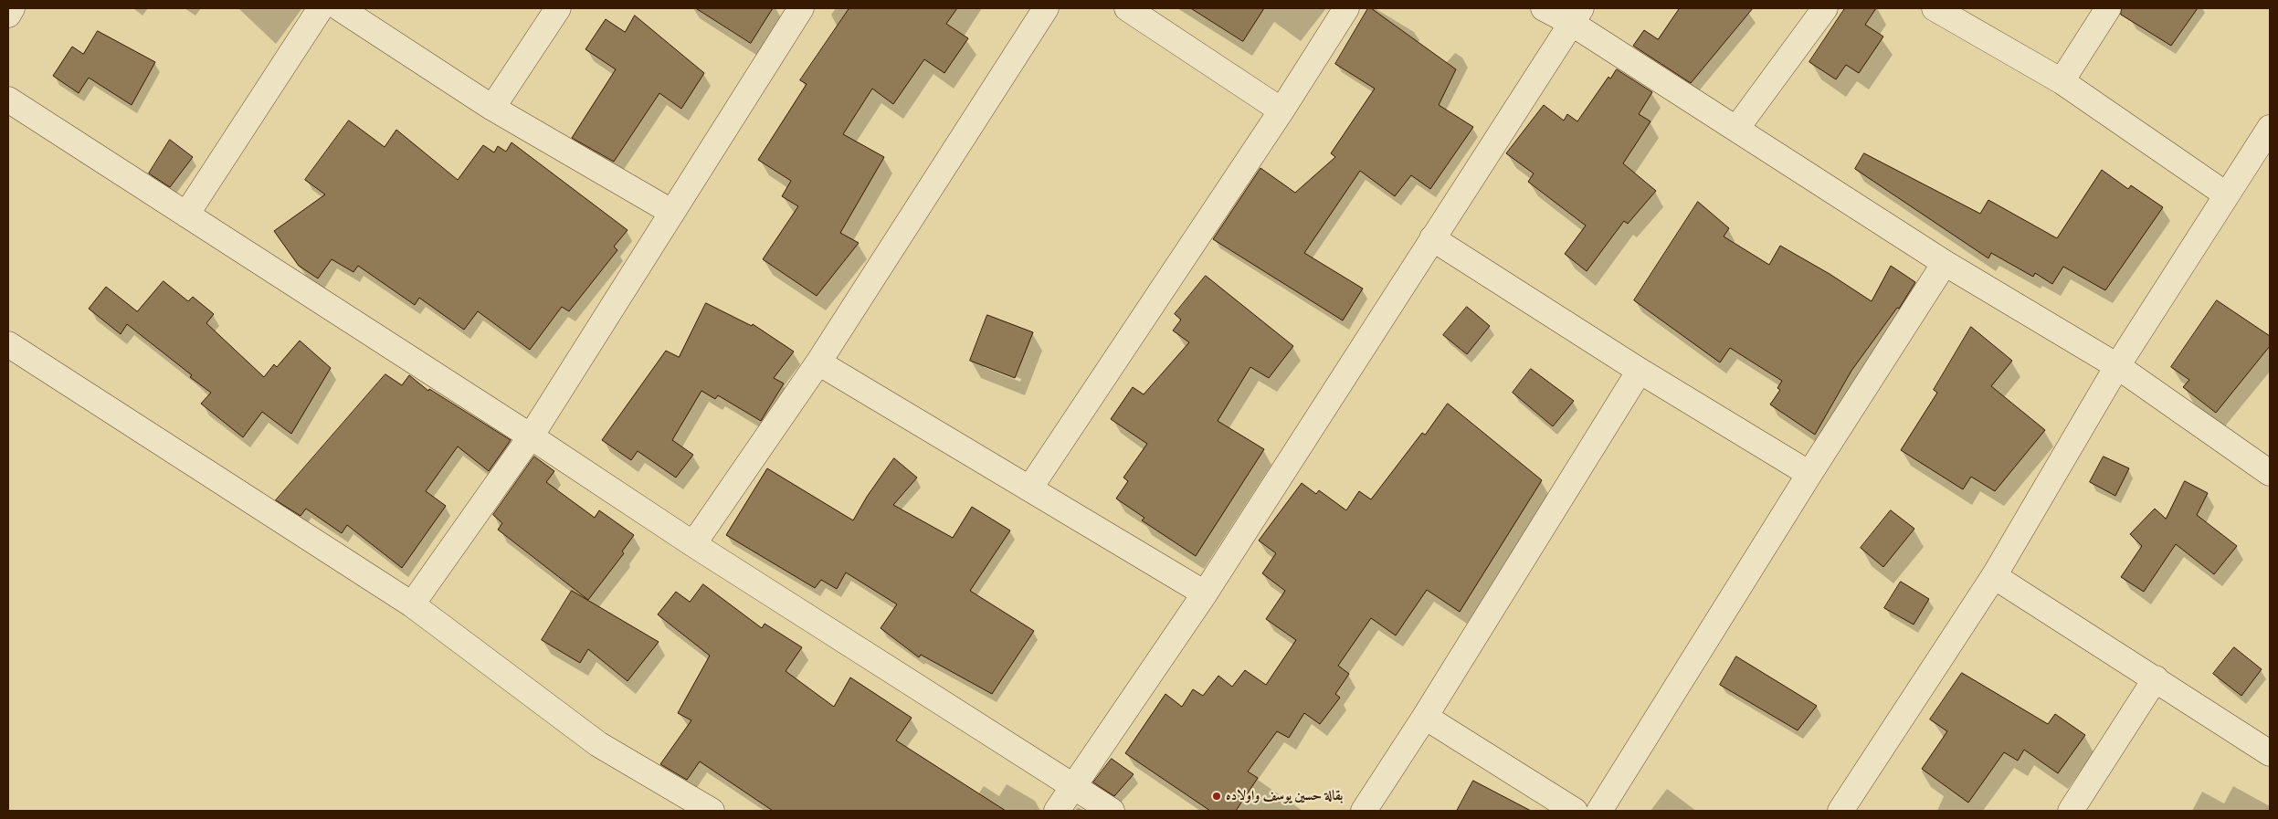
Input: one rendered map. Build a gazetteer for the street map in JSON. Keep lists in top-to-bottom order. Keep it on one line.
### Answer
{"places":["بقالة حسين يوسف واولاده"]}
